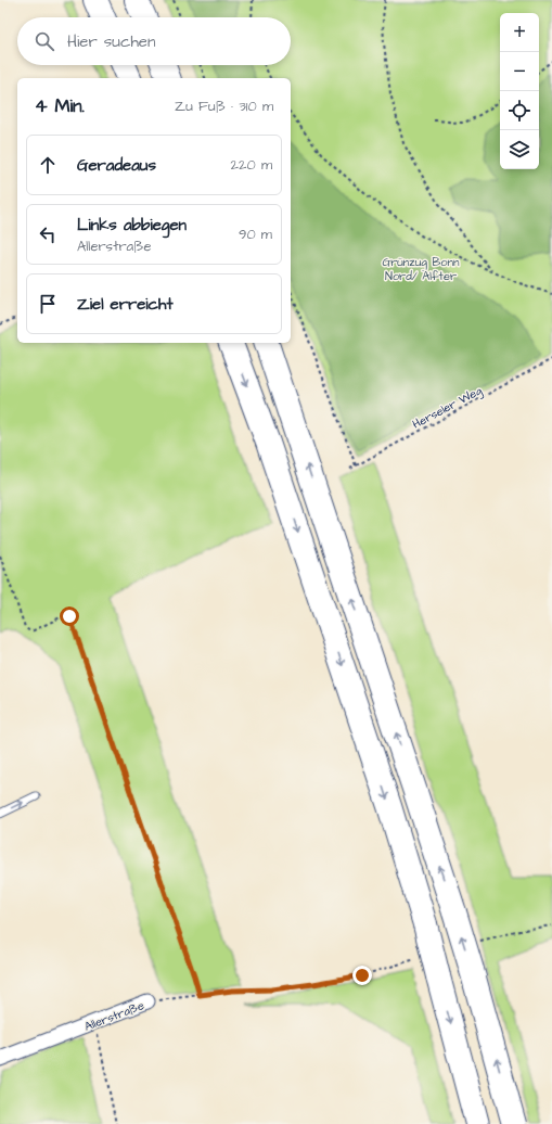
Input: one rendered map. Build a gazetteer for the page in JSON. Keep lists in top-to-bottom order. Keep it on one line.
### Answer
{"streets":{"street":["Allerstraße"],"path":["Herseler Weg"]},"parks":["Grünzug Bonn Nord/ Alfter"],"page":{"map_buttons":["+","−"],"search":"Hier suchen","heading":["4 Min.","Zu Fuß · 310 m"],"list":[["Geradeaus","220 m"],["Links abbiegen","Allerstraße","90 m"],"Ziel erreicht"]}}
